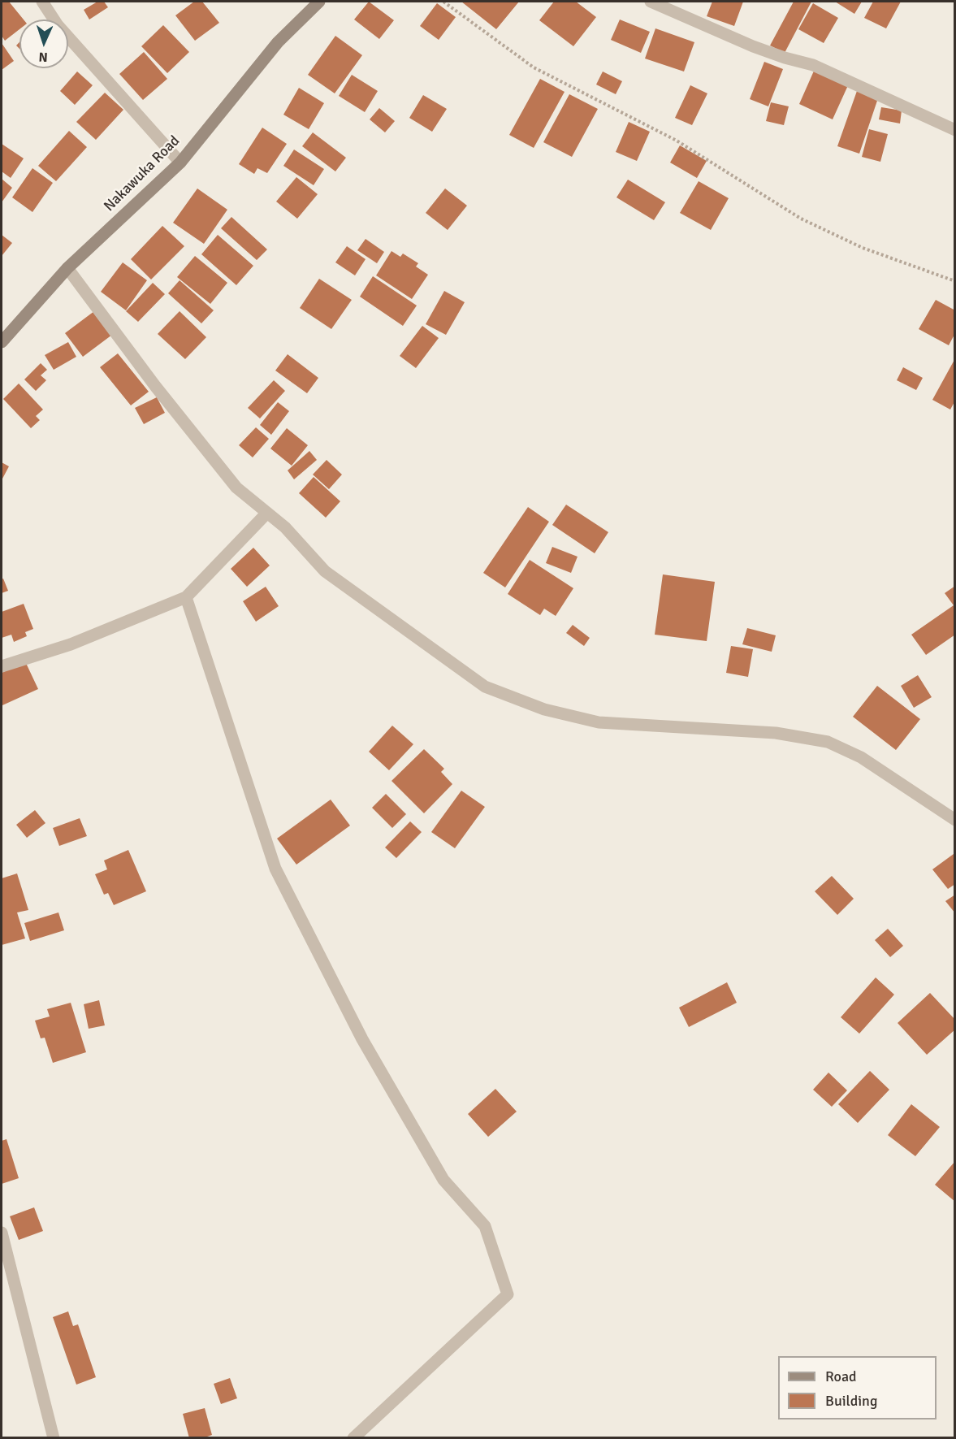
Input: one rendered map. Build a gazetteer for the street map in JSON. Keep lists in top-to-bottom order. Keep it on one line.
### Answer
{"streets":{"main road":["Nakawuka Road"]},"legend":["Road","Building"],"north":"bottom"}
